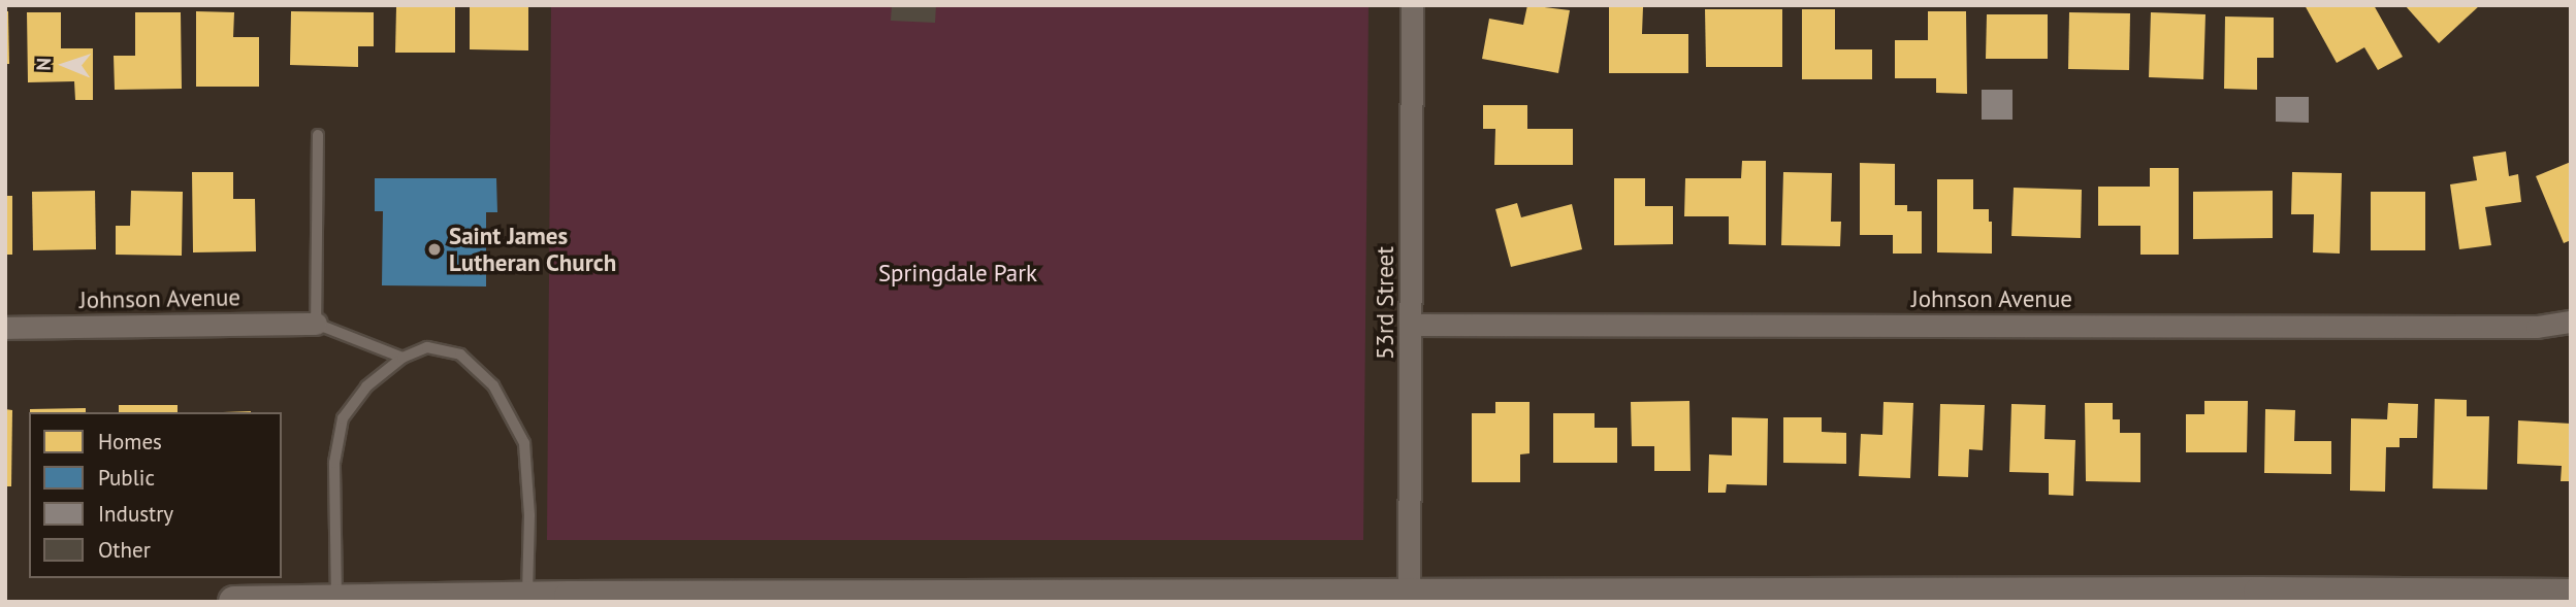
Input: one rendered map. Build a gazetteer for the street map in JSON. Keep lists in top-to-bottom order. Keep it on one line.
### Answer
{"streets":{"street":["Johnson Avenue","53rd Street"]},"crossings":[["Johnson Avenue","53rd Street"]],"parks":["Springdale Park"],"places":["Saint James Lutheran Church"],"legend":["Homes","Public","Industry","Other"],"north":"left"}
